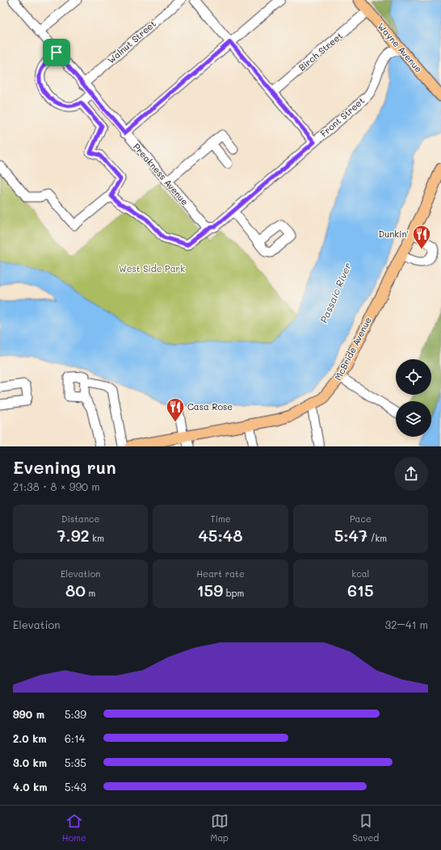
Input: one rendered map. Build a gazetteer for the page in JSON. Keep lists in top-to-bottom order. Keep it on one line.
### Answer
{"streets":{"main road":["Wayne Avenue","McBride Avenue"],"street":["Walnut Street","Birch Street","Front Street","Preakness Avenue"]},"crossings":[["Walnut Street","Preakness Avenue"],["Wayne Avenue","Birch Street"],["Wayne Avenue","Front Street"],["Front Street","Preakness Avenue"]],"water":["Passaic River"],"parks":["West Side Park"],"places":{"restaurant":["Dunkin'","Casa Rose"]},"page":{"heading":["Evening run","21:38 · 8 × 990 m"],"stats":[["Distance","7.92 km"],["Time","45:48"],["Pace","5:47 /km"],["Elevation","80 m"],["Heart rate","159 bpm"],["kcal","615"]],"chart":["Elevation","32–41 m"],"list":[{"name":"990 m","note":"5:39"},{"name":"2.0 km","note":"6:14"},{"name":"3.0 km","note":"5:35"},{"name":"4.0 km","note":"5:43"}],"tabs":["Home","Map","Saved"]}}
